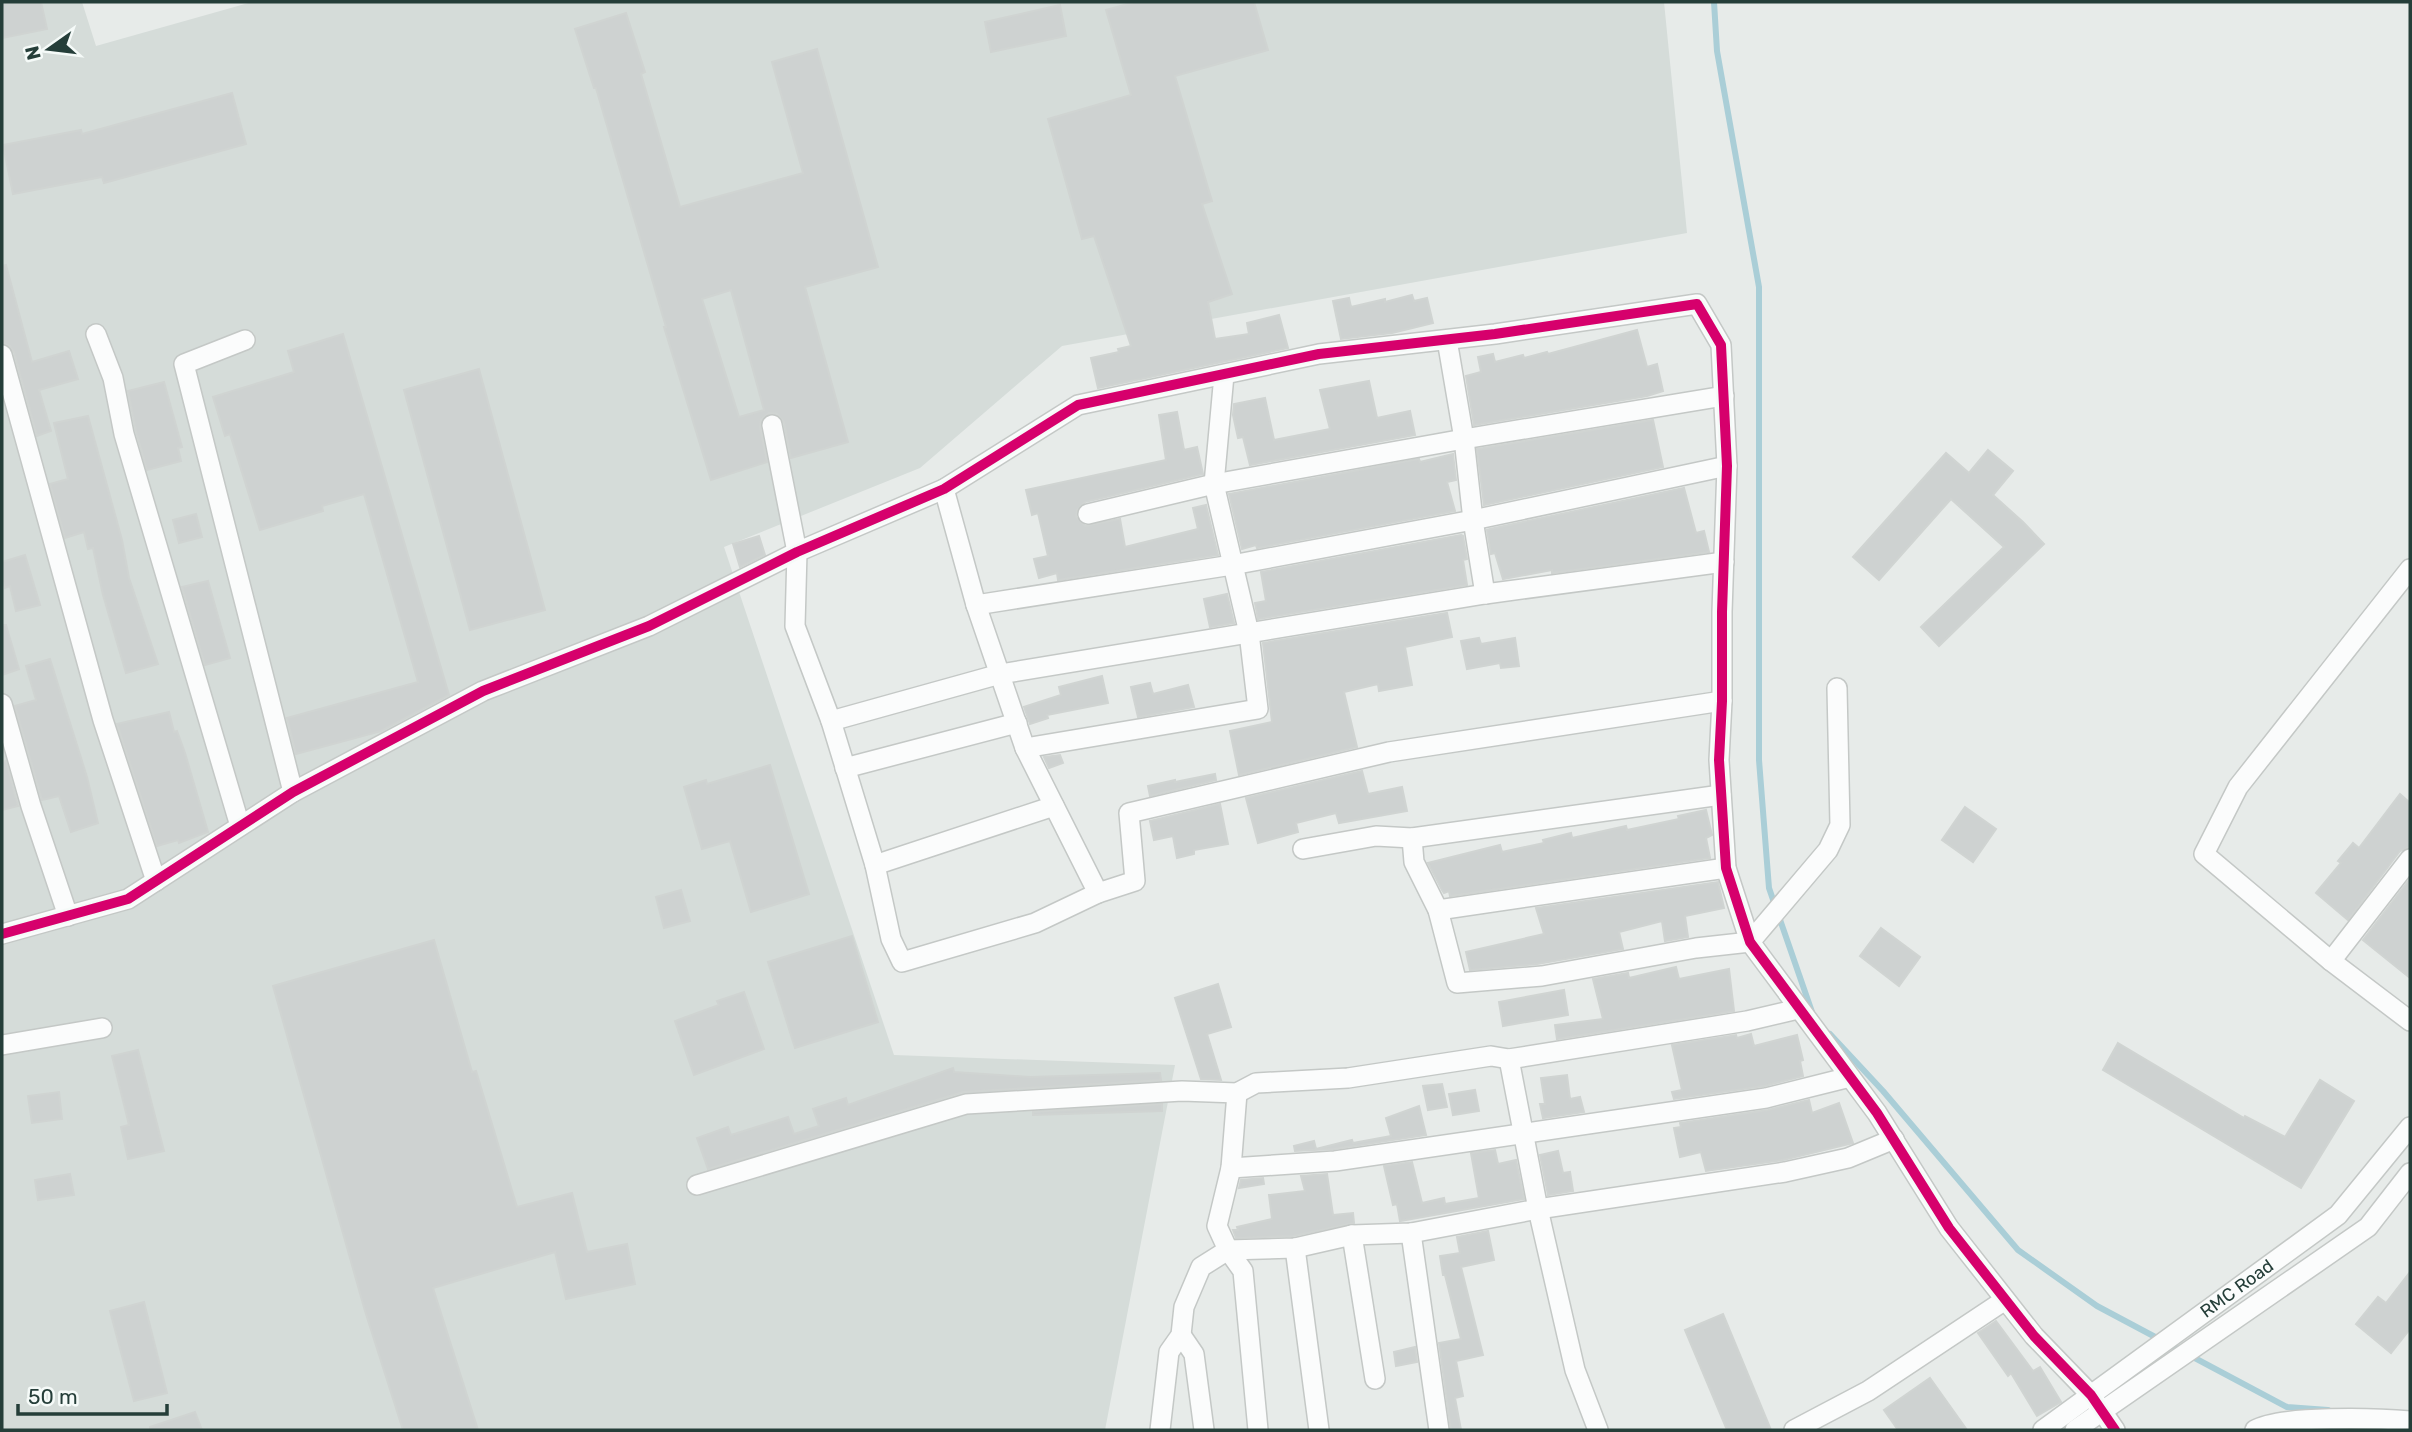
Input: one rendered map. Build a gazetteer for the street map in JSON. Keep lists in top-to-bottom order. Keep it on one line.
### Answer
{"streets":{"street":["RMC Road"]},"scale_bar":"50 m","north":"left"}
